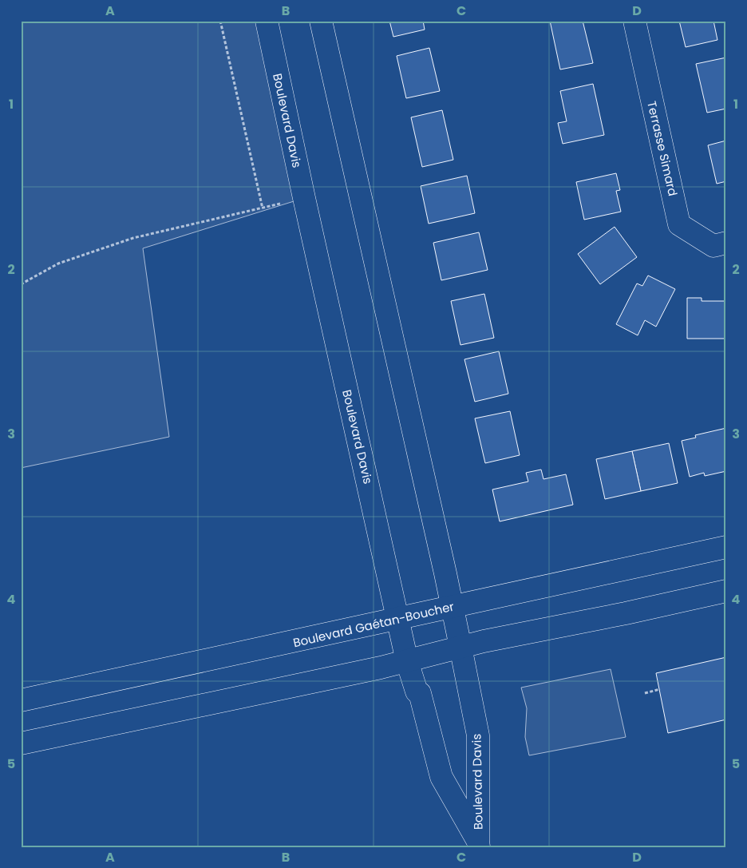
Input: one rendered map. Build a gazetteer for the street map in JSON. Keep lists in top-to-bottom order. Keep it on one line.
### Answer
{"streets":{"street":["Boulevard Davis","Terrasse Simard","Boulevard Gaétan-Boucher"]},"crossings":[["Boulevard Davis","Boulevard Gaétan-Boucher"]],"grid":{"columns":["A","B","C","D"],"rows":["1","2","3","4","5"]}}
